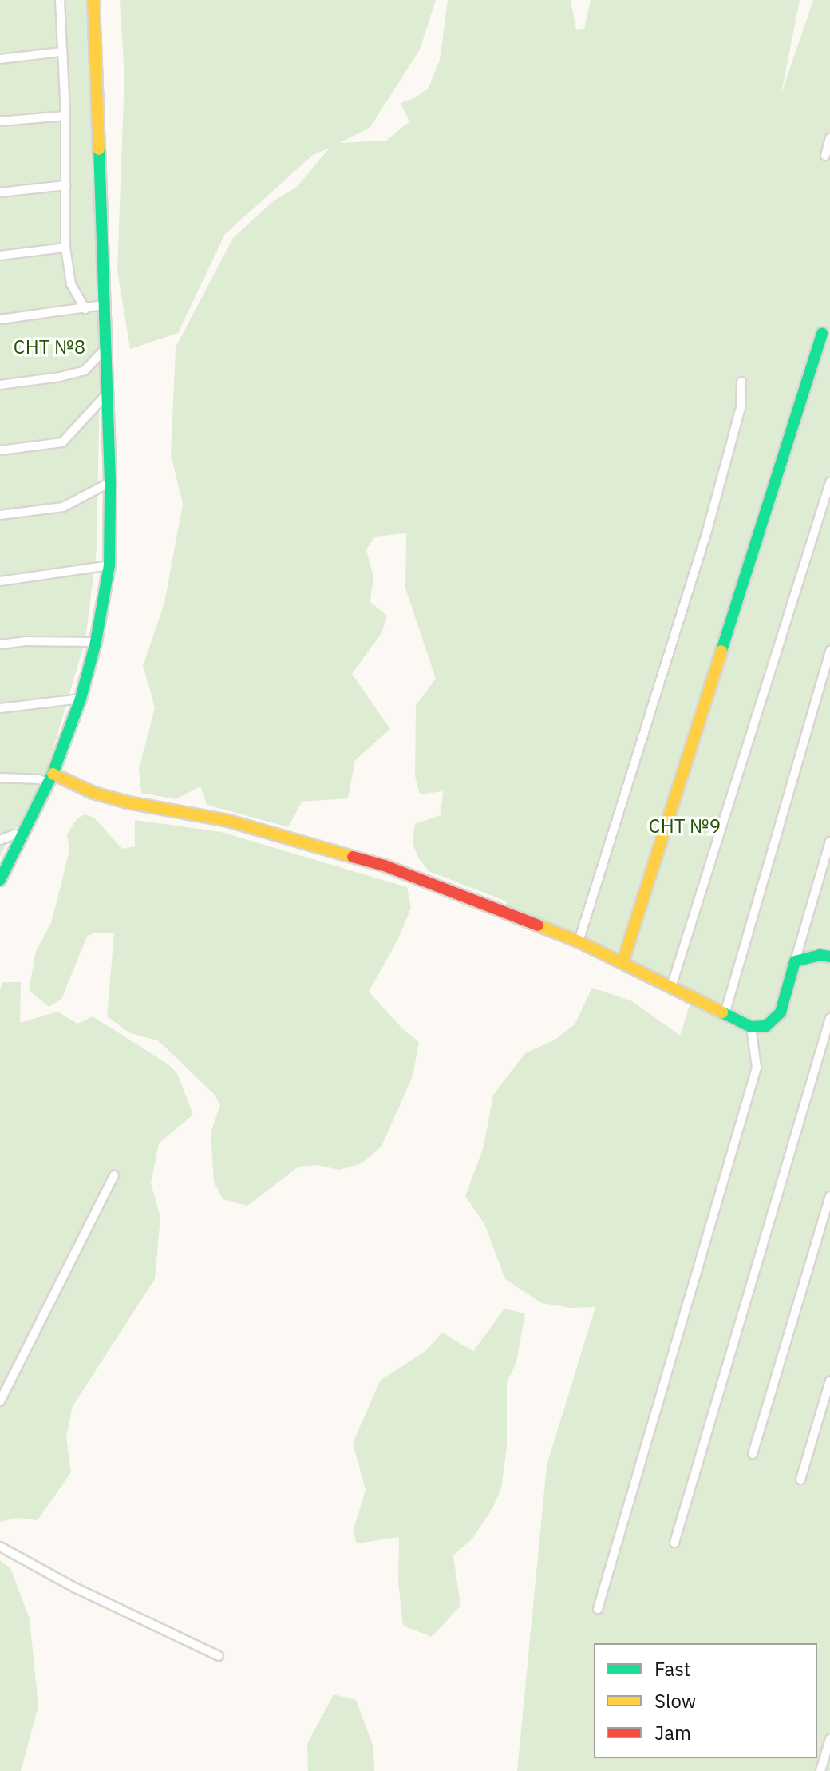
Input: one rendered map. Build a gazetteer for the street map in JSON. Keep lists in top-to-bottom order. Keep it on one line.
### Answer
{"parks":["СНТ №8","СНТ №9"],"legend":["Fast","Slow","Jam"]}
